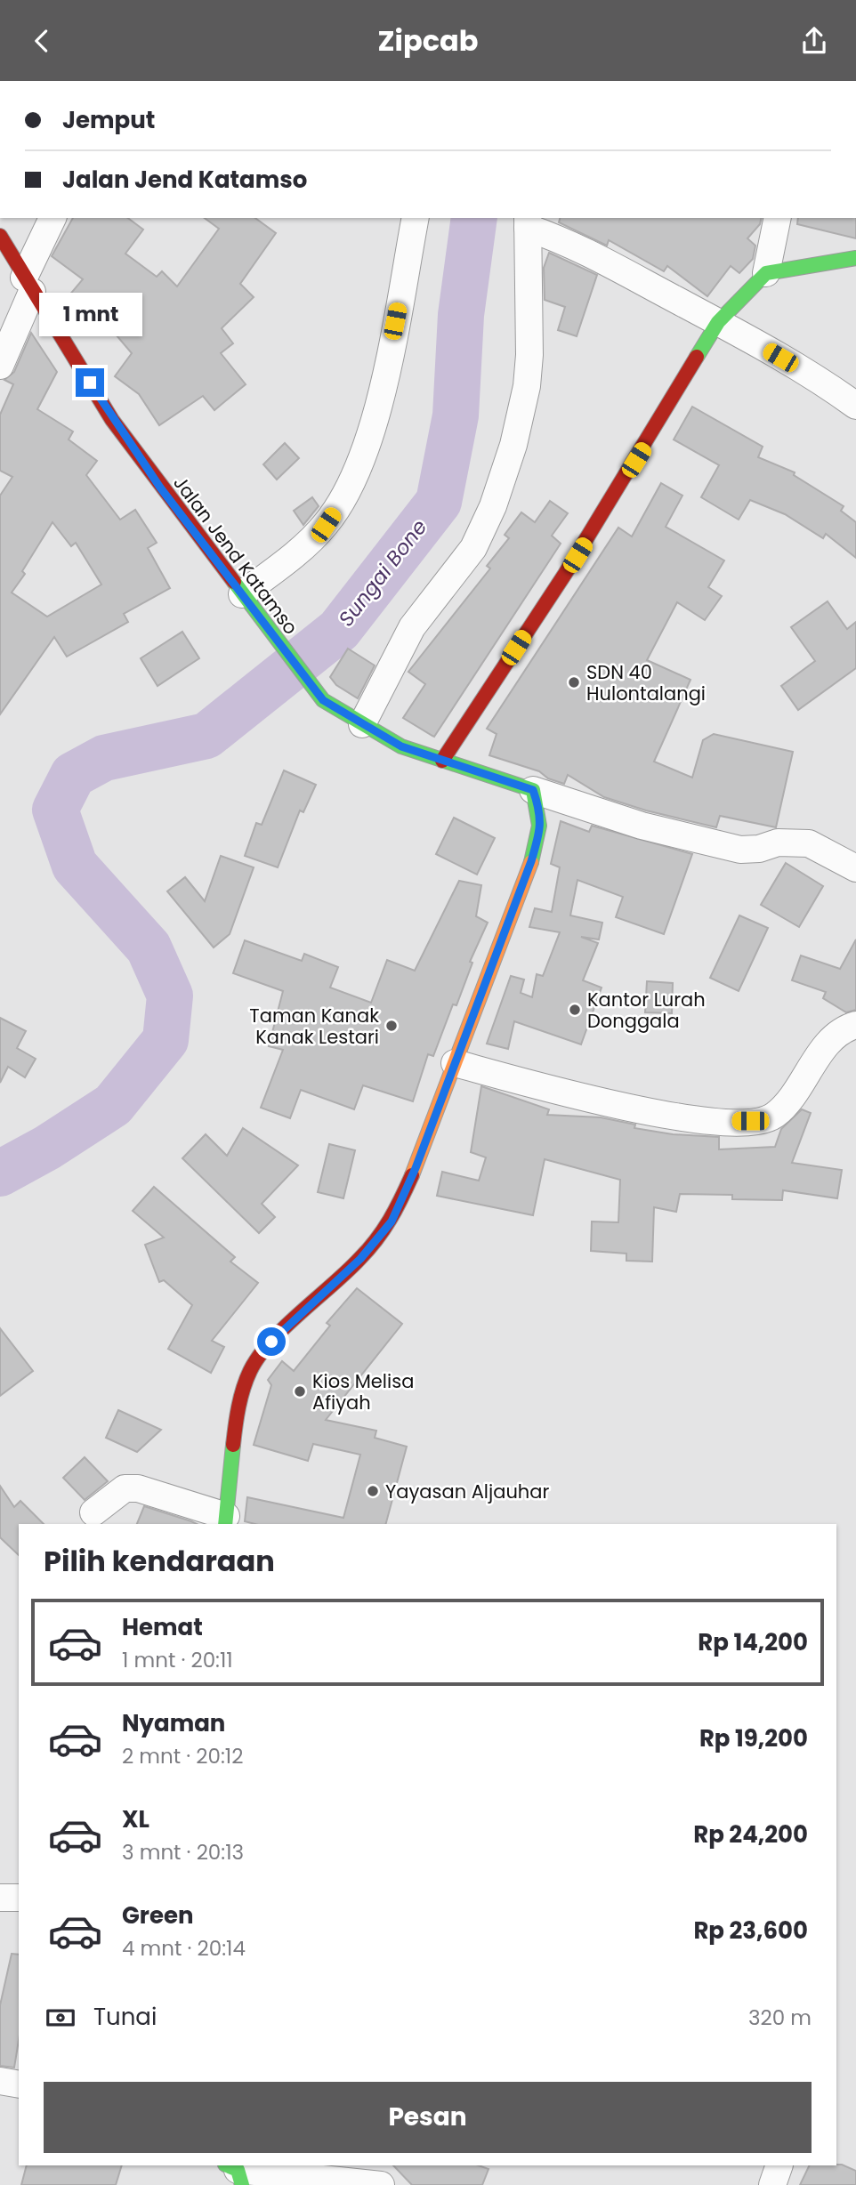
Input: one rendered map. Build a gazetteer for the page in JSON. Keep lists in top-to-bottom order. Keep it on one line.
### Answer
{"streets":{"street":["Jalan Jend Katamso"]},"water":["Sungai Bone"],"places":["SDN 40 Hulontalangi","Kantor Lurah Donggala","Taman Kanak Kanak Lestari","Kios Melisa Afiyah","Yayasan Aljauhar"],"page":{"header":"Zipcab","banner":["Jemput","Jalan Jend Katamso"],"bubble":"1 mnt","heading":"Pilih kendaraan","list":[{"name":"Hemat","note":"1 mnt · 20:11","value":"Rp 14,200"},{"name":"Nyaman","note":"2 mnt · 20:12","value":"Rp 19,200"},{"name":"XL","note":"3 mnt · 20:13","value":"Rp 24,200"},{"name":"Green","note":"4 mnt · 20:14","value":"Rp 23,600"}],"pay":["Tunai","320 m"],"buttons":"Pesan"}}
